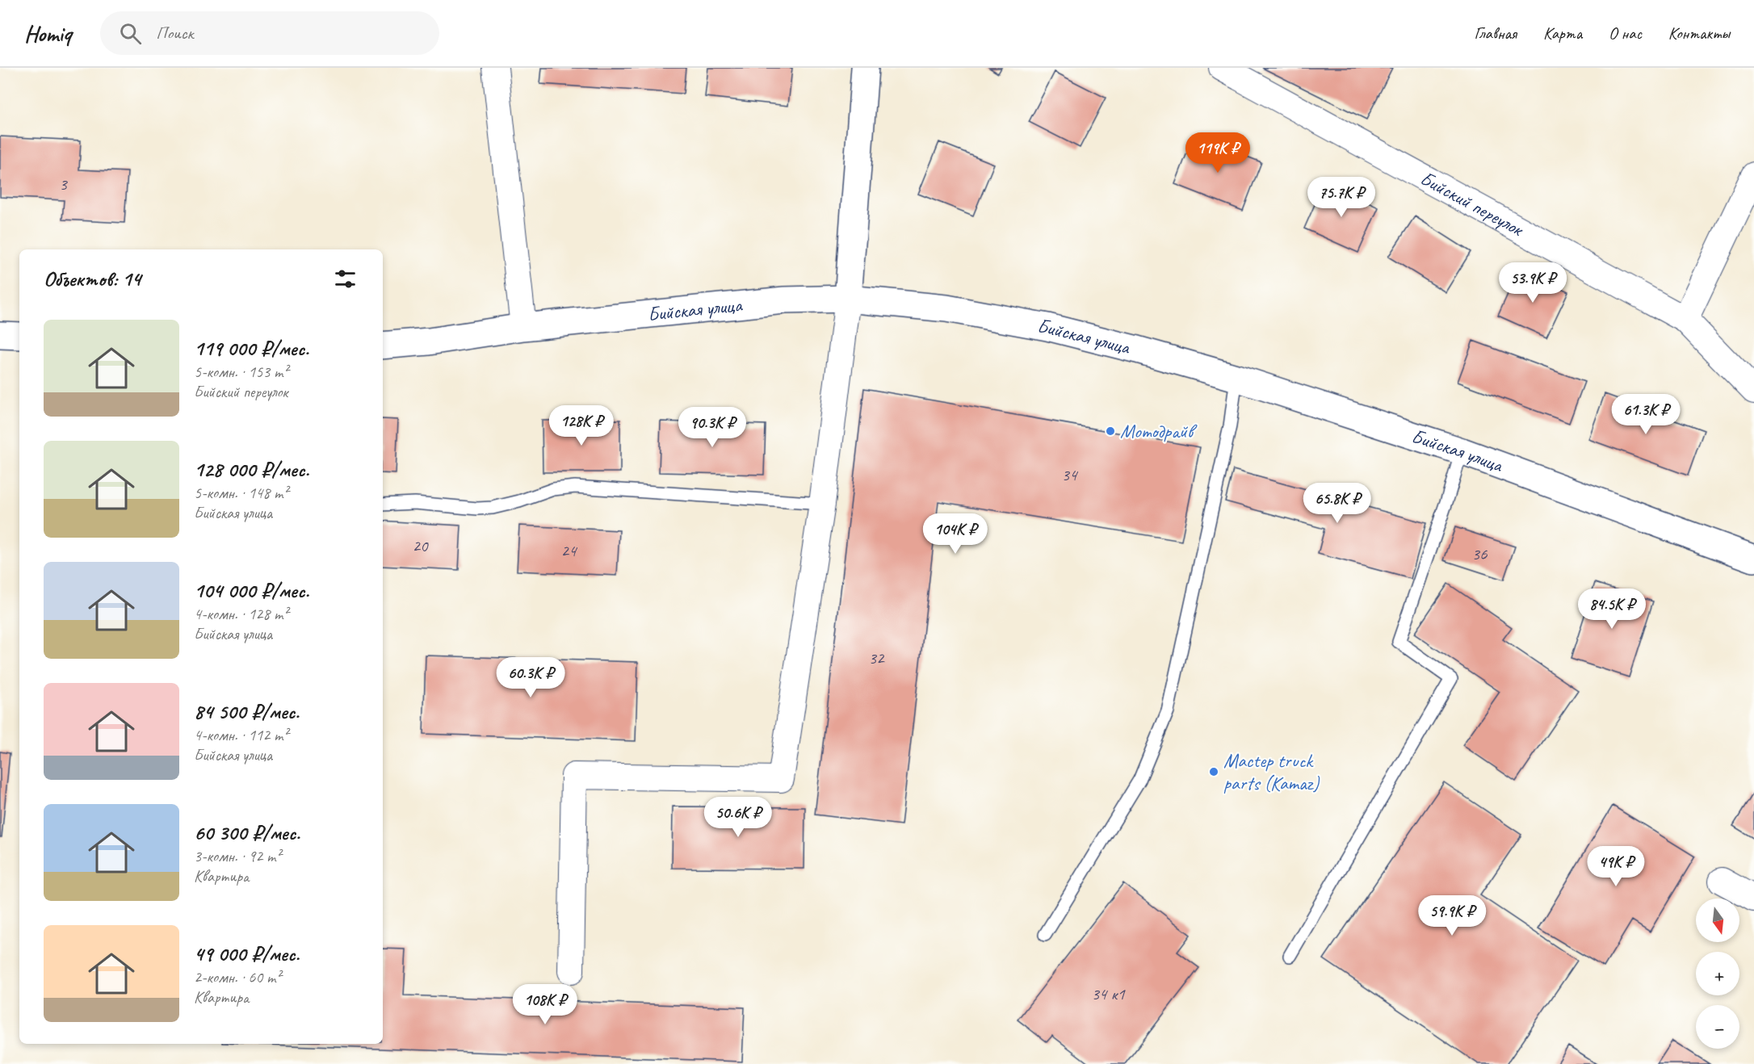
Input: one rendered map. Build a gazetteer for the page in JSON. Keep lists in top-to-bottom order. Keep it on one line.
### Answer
{"streets":{"main road":["Бийская улица"],"street":["Бийский переулок"]},"places":["Мотодрайв","Mactep truck parts (Kamaz)"],"house_numbers":["3","34","20","24","36","32","34 к1"],"north":"bottom","page":{"header":"Homiq","search":"Поиск","nav":["Главная","Карта","О нас","Контакты"],"price":["119K ₽","75.7K ₽","53.9K ₽","61.3K ₽","128K ₽","90.3K ₽","65.8K ₽","104K ₽","84.5K ₽","60.3K ₽","50.6K ₽","49K ₽","59.9K ₽","108K ₽"],"heading":"Объектов: 14","list":[{"name":"119 000 ₽/мес.","note":"5-комн. · 153 m² · Бийский переулок"},{"name":"128 000 ₽/мес.","note":"5-комн. · 148 m² · Бийская улица"},{"name":"104 000 ₽/мес.","note":"4-комн. · 128 m² · Бийская улица"},{"name":"84 500 ₽/мес.","note":"4-комн. · 112 m² · Бийская улица"},{"name":"60 300 ₽/мес.","note":"3-комн. · 92 m² · Квартира"},{"name":"49 000 ₽/мес.","note":"2-комн. · 60 m² · Квартира"}],"map_buttons":["+","−"]}}
